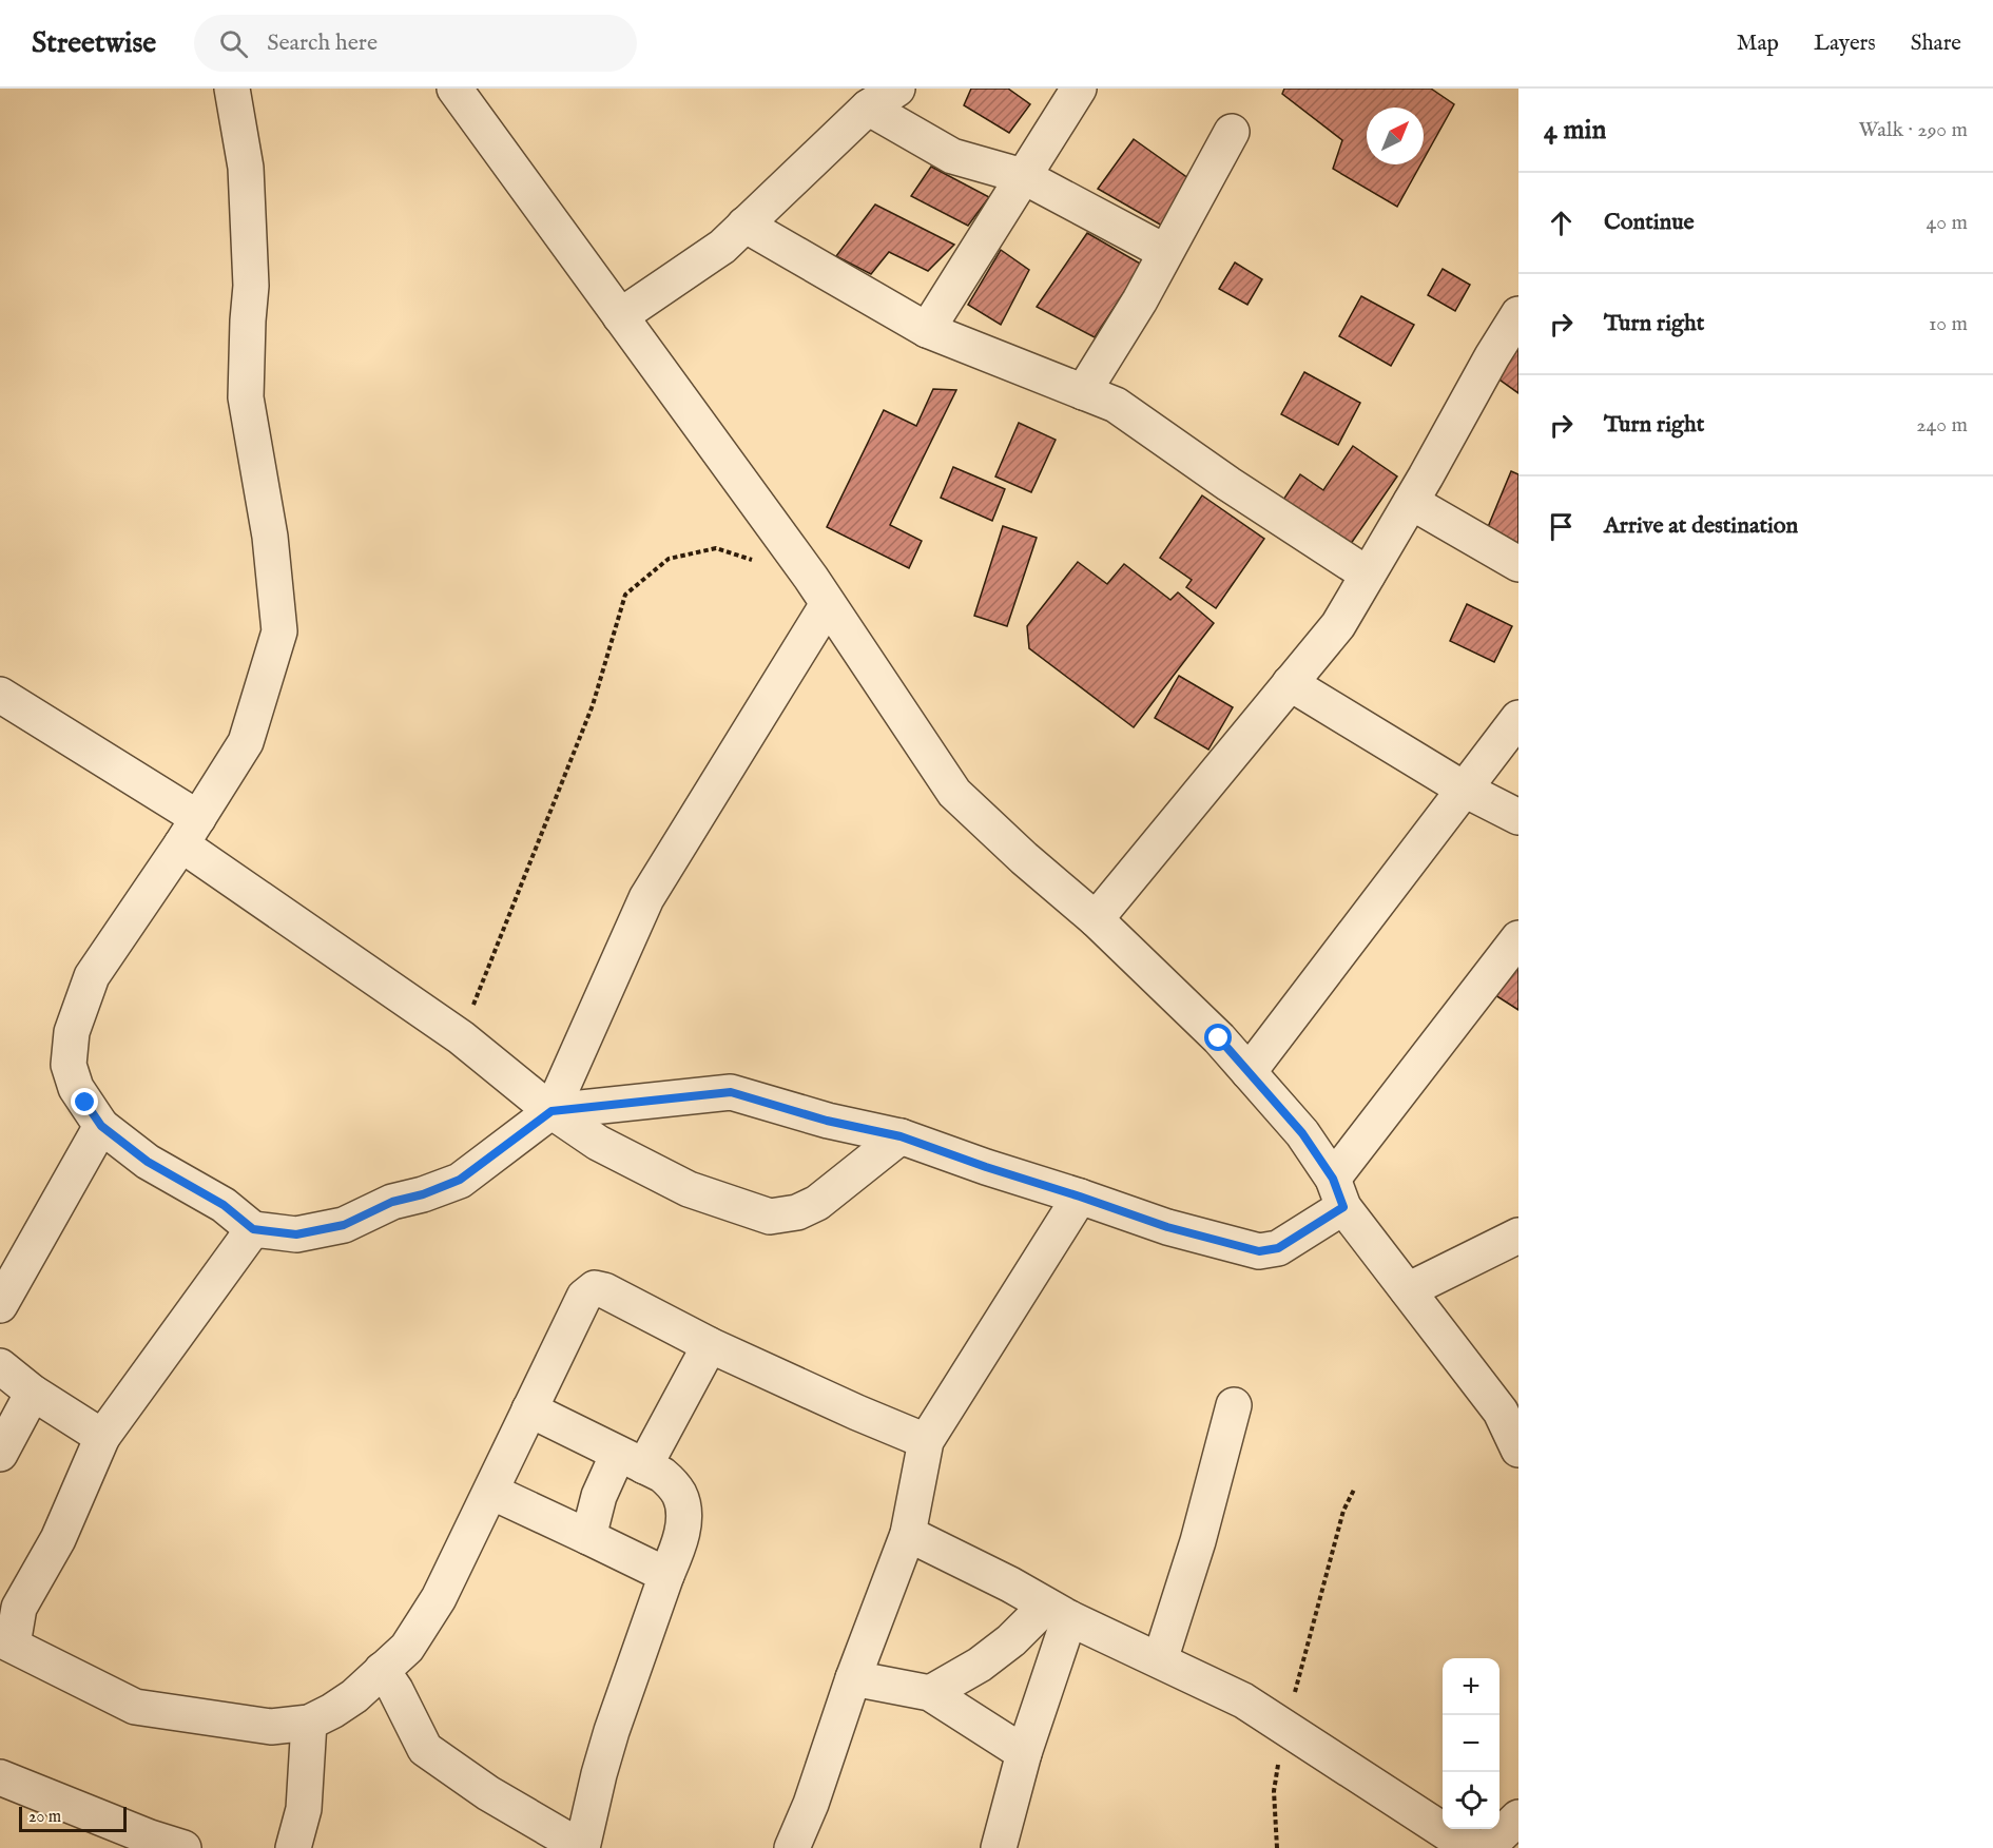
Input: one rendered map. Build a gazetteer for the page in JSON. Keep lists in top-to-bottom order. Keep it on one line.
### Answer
{"scale_bar":"20 m","north":"top right","page":{"header":"Streetwise","search":"Search here","nav":["Map","Layers","Share"],"heading":["4 min","Walk · 290 m"],"list":[["Continue","40 m"],["Turn right","10 m"],["Turn right","240 m"],"Arrive at destination"],"map_buttons":["+","−"],"scale":"20 m"}}
